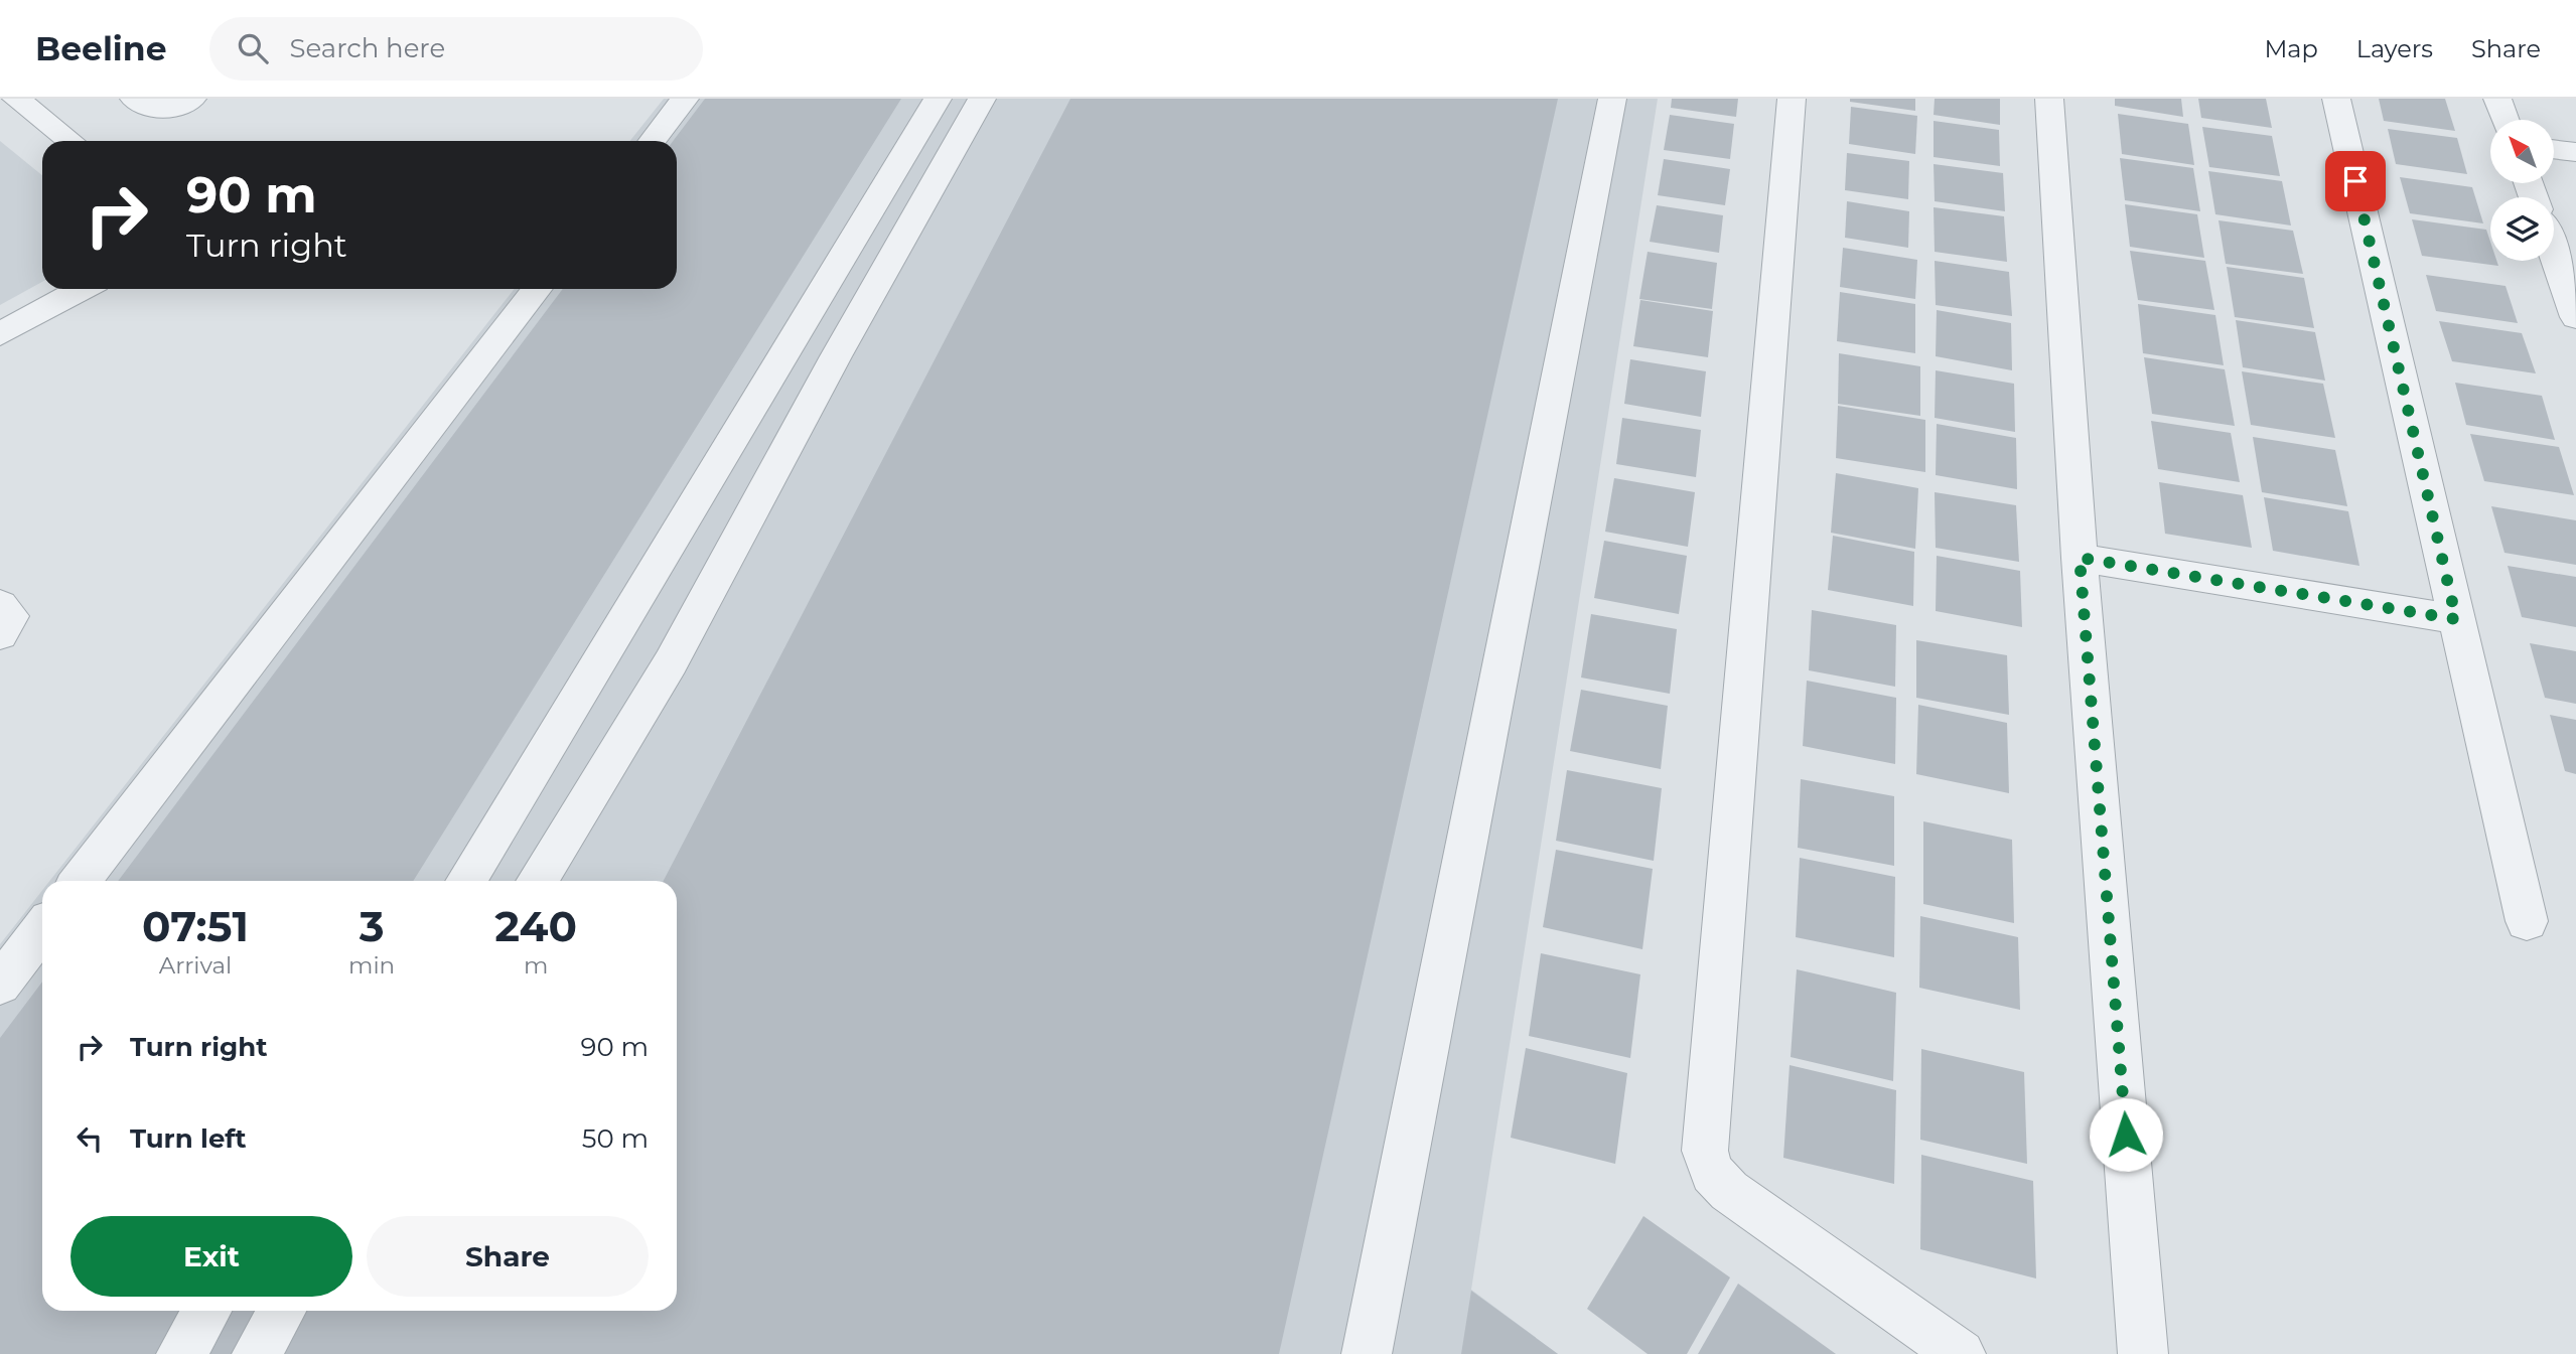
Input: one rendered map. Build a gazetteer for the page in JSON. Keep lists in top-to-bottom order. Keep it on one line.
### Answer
{"north":"top left","page":{"header":"Beeline","search":"Search here","nav":["Map","Layers","Share"],"turn":["90 m","Turn right"],"eta":["07:51","Arrival","3","min","240","m"],"list":[{"name":"Turn right","value":"90 m"},{"name":"Turn left","value":"50 m"}],"buttons":["Exit","Share"]}}
